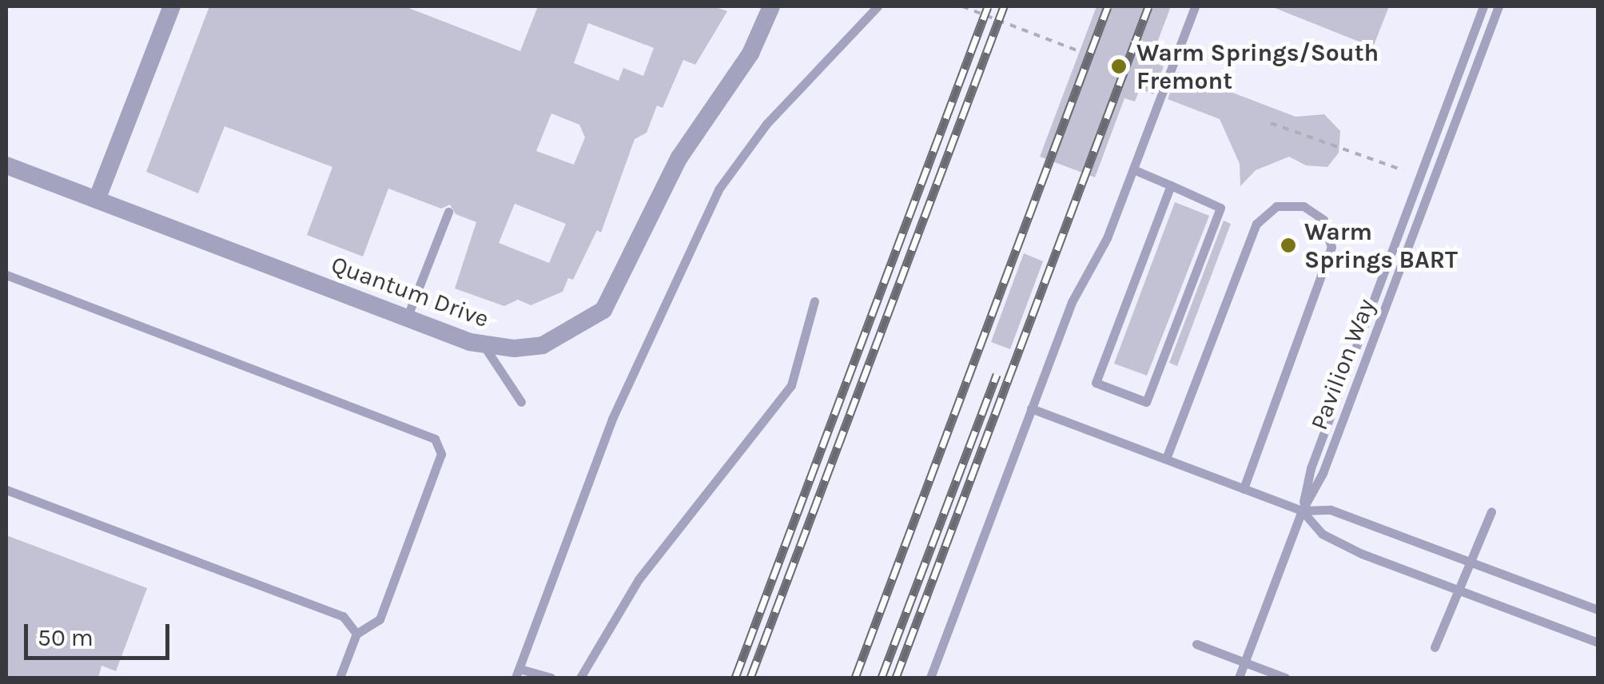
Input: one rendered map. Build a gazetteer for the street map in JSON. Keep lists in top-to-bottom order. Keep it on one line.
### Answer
{"streets":{"street":["Quantum Drive"],"lane":["Pavilion Way"]},"places":["Warm Springs/South Fremont","Warm Springs BART"],"scale_bar":"50 m"}
